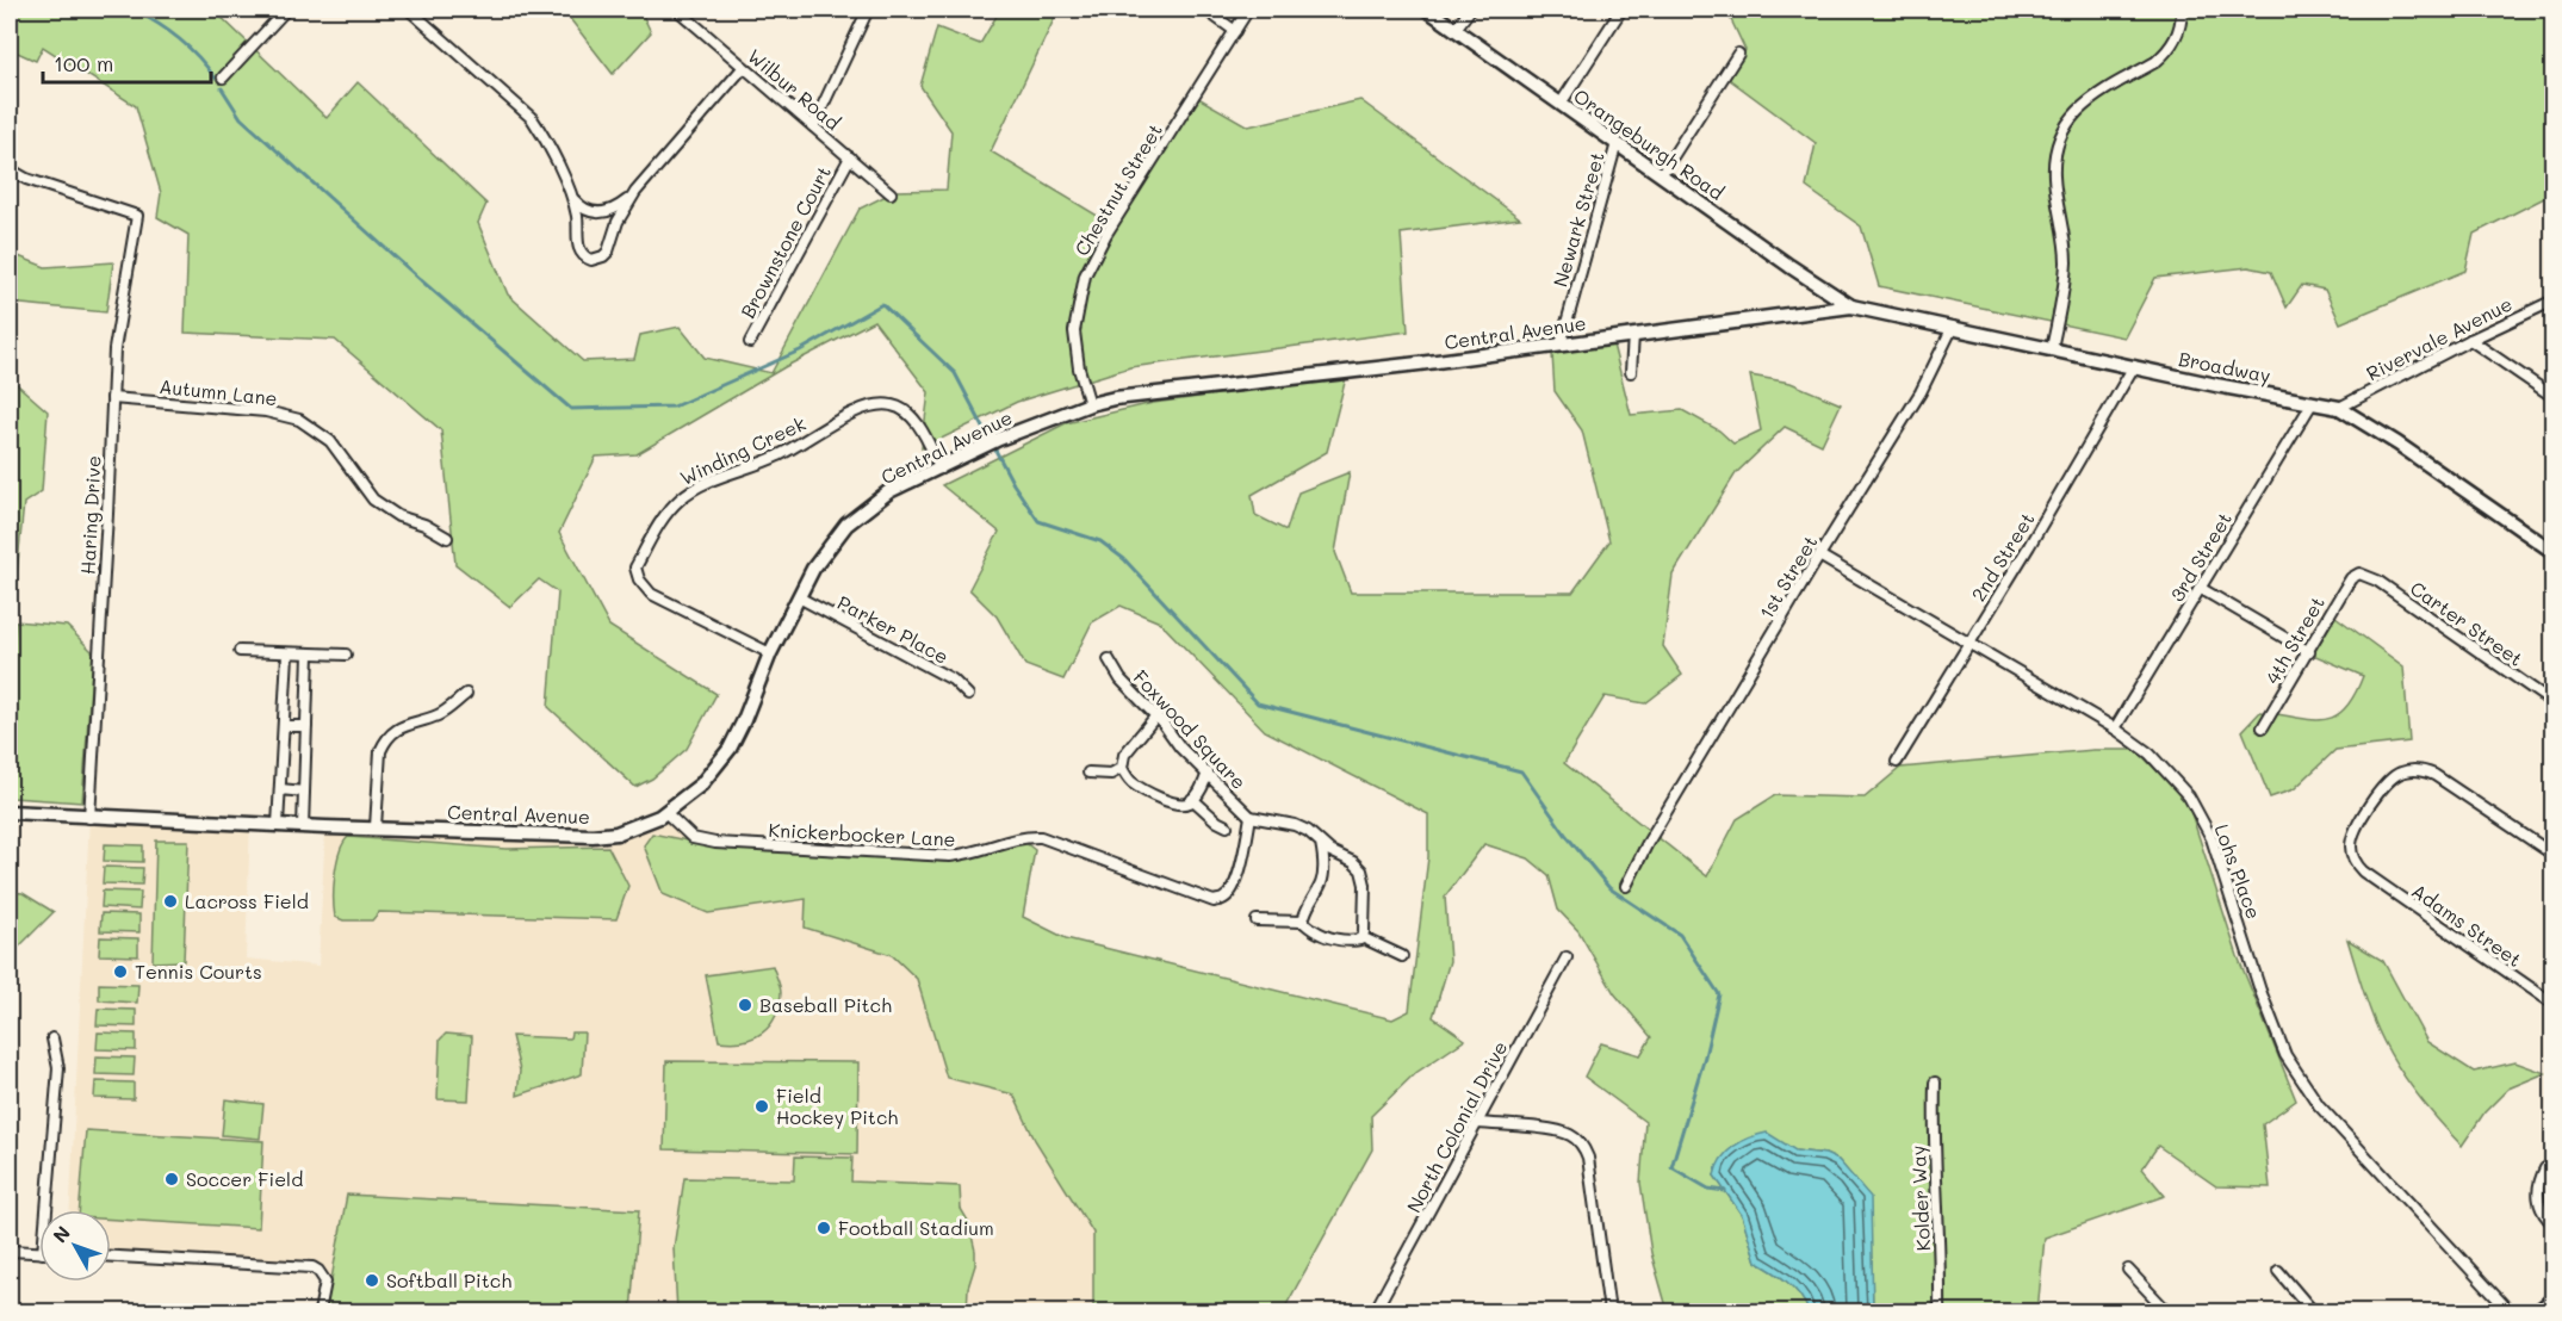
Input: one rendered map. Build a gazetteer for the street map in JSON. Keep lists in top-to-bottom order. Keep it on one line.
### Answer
{"streets":{"street":["Wilbur Road","Orangeburgh Road","Chestnut Street","Newark Street","Brownstone Court","Central Avenue","Rivervale Avenue","Broadway","Autumn Lane","Winding Creek","Haring Drive","2nd Street","3rd Street","1st Street","Carter Street","Parker Place","4th Street","Foxwood Square","Knickerbocker Lane","Lohs Place","Adams Street","North Colonial Drive","Kolder Way"]},"crossings":[["Wilbur Road","Brownstone Court"],["Orangeburgh Road","Newark Street"],["Orangeburgh Road","Central Avenue"],["Orangeburgh Road","Broadway"],["Chestnut Street","Central Avenue"],["Newark Street","Central Avenue"],["Central Avenue","Broadway"],["Central Avenue","Winding Creek"],["Central Avenue","Haring Drive"],["Central Avenue","Parker Place"],["Central Avenue","Knickerbocker Lane"],["Rivervale Avenue","Broadway"],["Broadway","2nd Street"],["Broadway","3rd Street"],["Broadway","1st Street"],["Autumn Lane","Haring Drive"],["2nd Street","Lohs Place"],["3rd Street","Lohs Place"],["1st Street","Lohs Place"],["Carter Street","4th Street"],["Foxwood Square","Knickerbocker Lane"]],"places":["Lacross Field","Tennis Courts","Baseball Pitch","Field Hockey Pitch","Soccer Field","Football Stadium","Softball Pitch"],"scale_bar":"100 m","north":"top left"}
